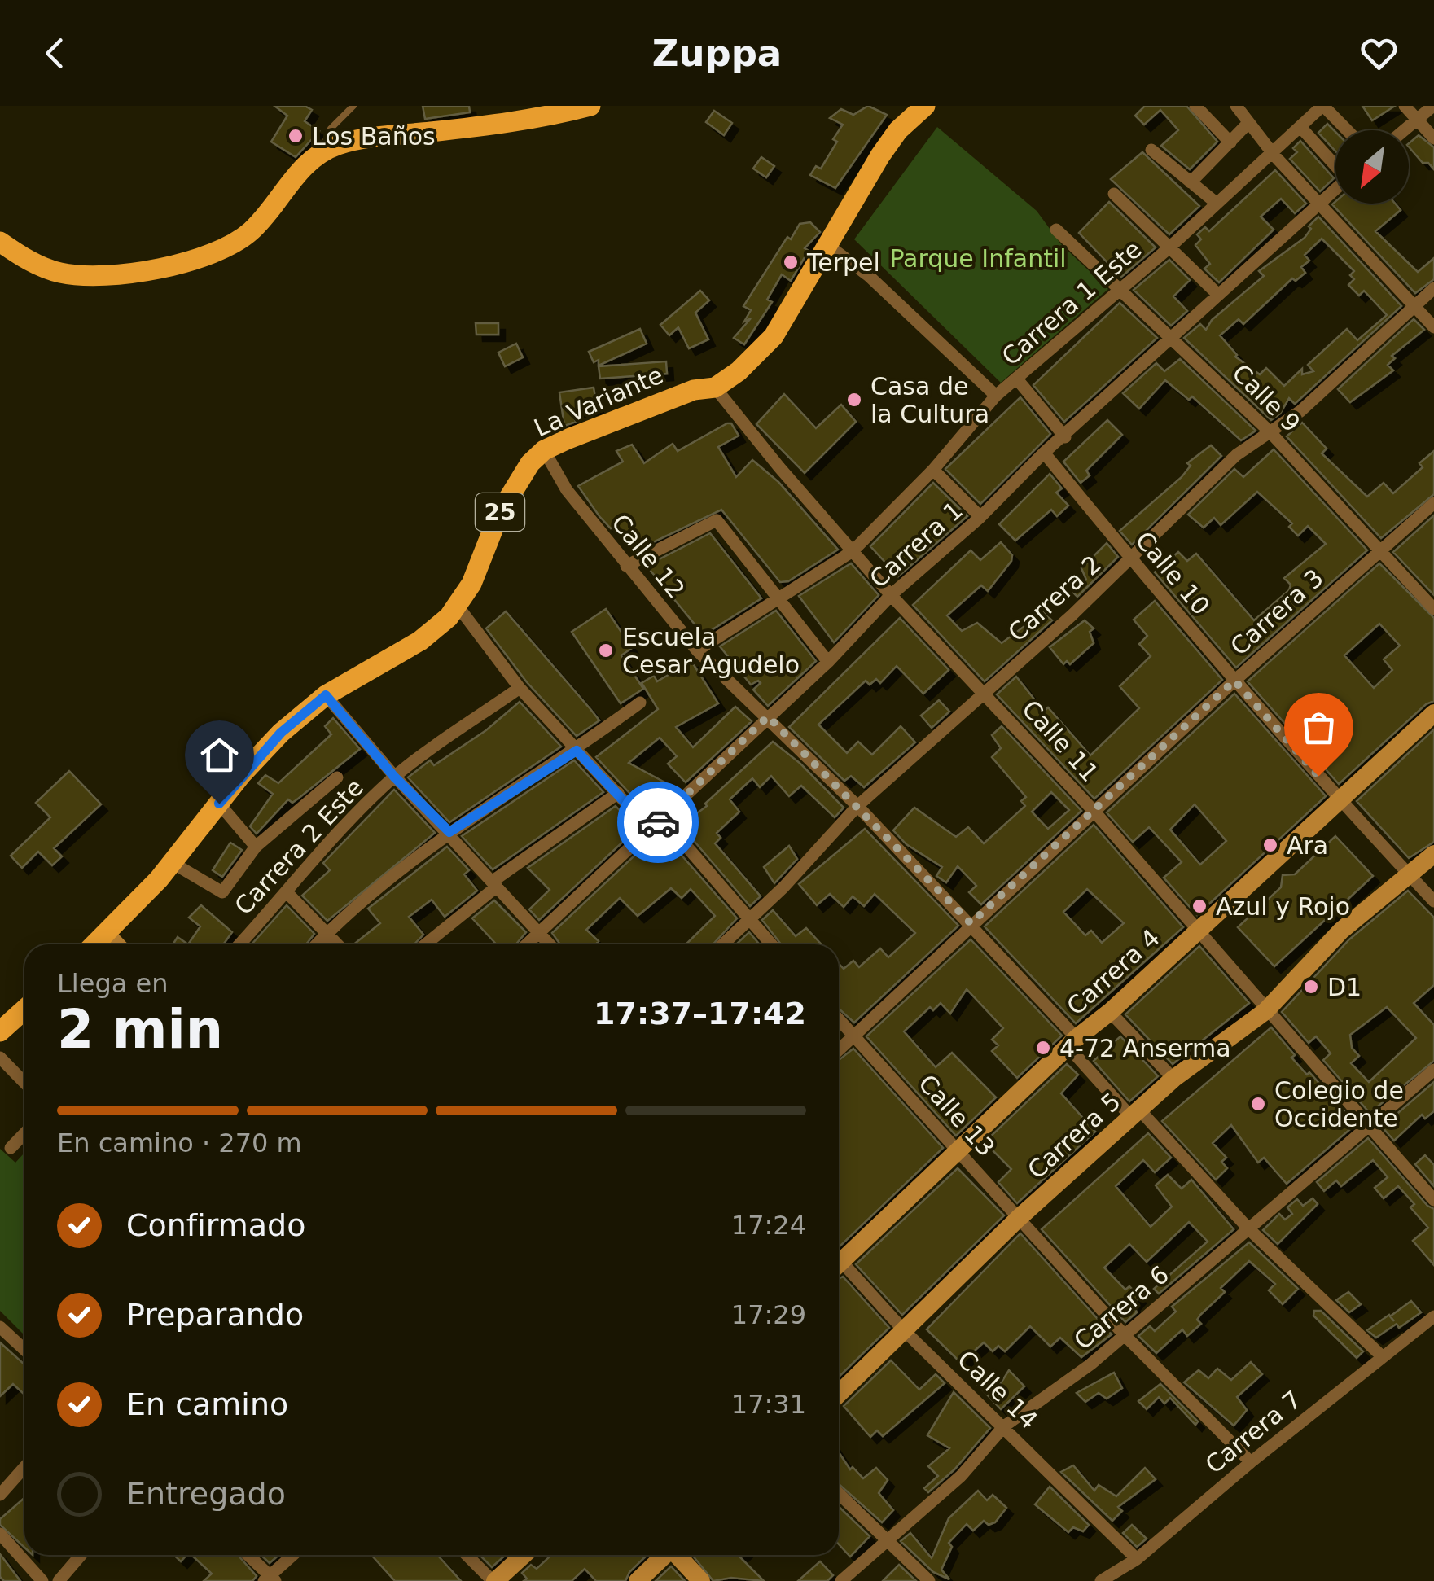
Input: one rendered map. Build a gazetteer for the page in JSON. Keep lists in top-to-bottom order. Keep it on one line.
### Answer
{"streets":{"main road":["La Variante","25"],"street":["Carrera 1 Este","Calle 9","Carrera 1","Calle 12","Calle 10","Carrera 2","Carrera 3","Calle 11","Carrera 2 Este","Carrera 4","Calle 13","Carrera 5","Carrera 6","Calle 14","Carrera 7"]},"crossings":[["Carrera 1 Este","Calle 9"],["Carrera 1 Este","Calle 12"],["Carrera 1 Este","Calle 11"],["Calle 9","Carrera 1"],["Calle 9","Carrera 2"],["Calle 9","Carrera 3"],["La Variante","Calle 12"],["La Variante","Calle 11"],["Carrera 1","Calle 12"],["Carrera 1","Calle 10"],["Carrera 1","Calle 11"],["Calle 12","Carrera 2"],["Calle 12","Carrera 3"],["Calle 12","Carrera 4"],["Calle 10","Carrera 2"],["Calle 10","Carrera 3"],["Calle 10","Carrera 4"],["Calle 10","Carrera 5"],["Carrera 2","Calle 11"],["Carrera 3","Calle 11"],["Carrera 3","Calle 13"],["Calle 11","Carrera 4"],["Calle 11","Carrera 5"],["Calle 11","Carrera 6"],["Carrera 4","Calle 13"],["Calle 13","Carrera 5"],["Calle 13","Carrera 6"],["Calle 13","Carrera 7"],["Carrera 5","Calle 14"],["Carrera 6","Calle 14"],["Calle 14","Carrera 7"]],"parks":["Parque Infantil"],"places":["Los Baños","Terpel","Casa de la Cultura","Escuela Cesar Agudelo","Ara","Azul y Rojo","D1","4-72 Anserma","Colegio de Occidente"],"north":"bottom left","page":{"header":"Zuppa","heading":["2 min","Llega en","17:37–17:42"],"bar":"En camino · 270 m","list":[["Confirmado","17:24"],["Preparando","17:29"],["En camino","17:31"],"Entregado"]}}
